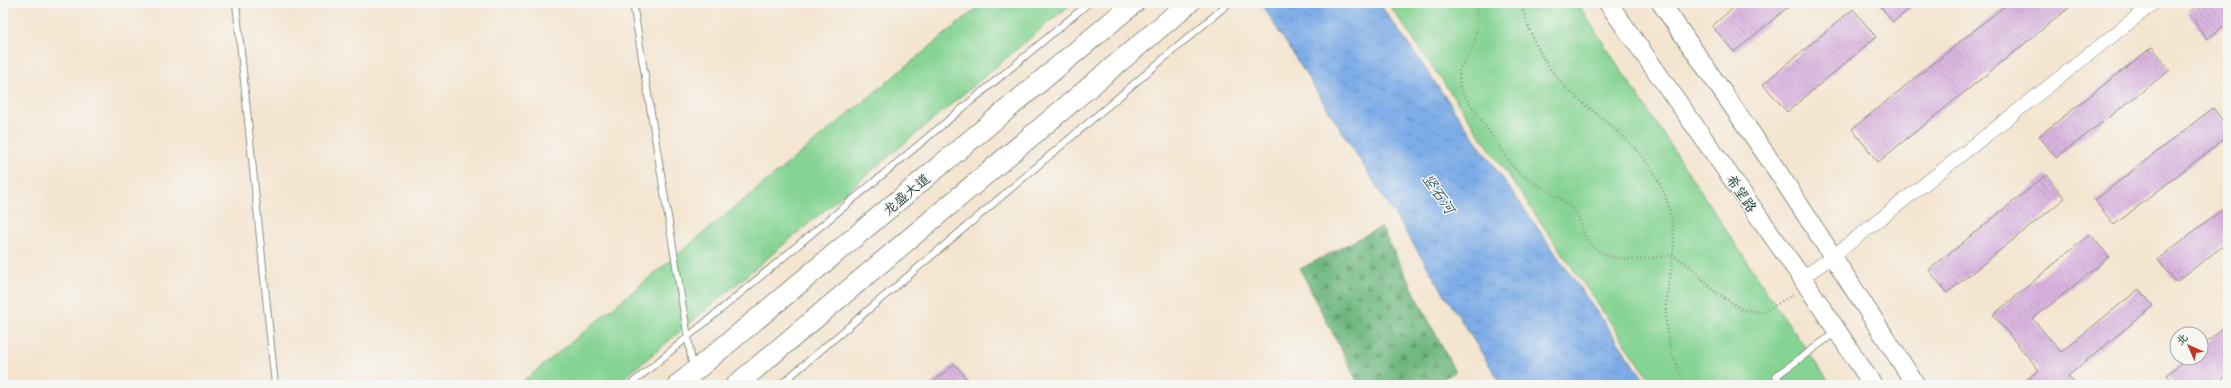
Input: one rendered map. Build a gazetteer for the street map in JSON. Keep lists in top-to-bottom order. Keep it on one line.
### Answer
{"streets":{"main road":["希望路","龙盛大道"]},"water":["竖石河"],"north":"top left"}
